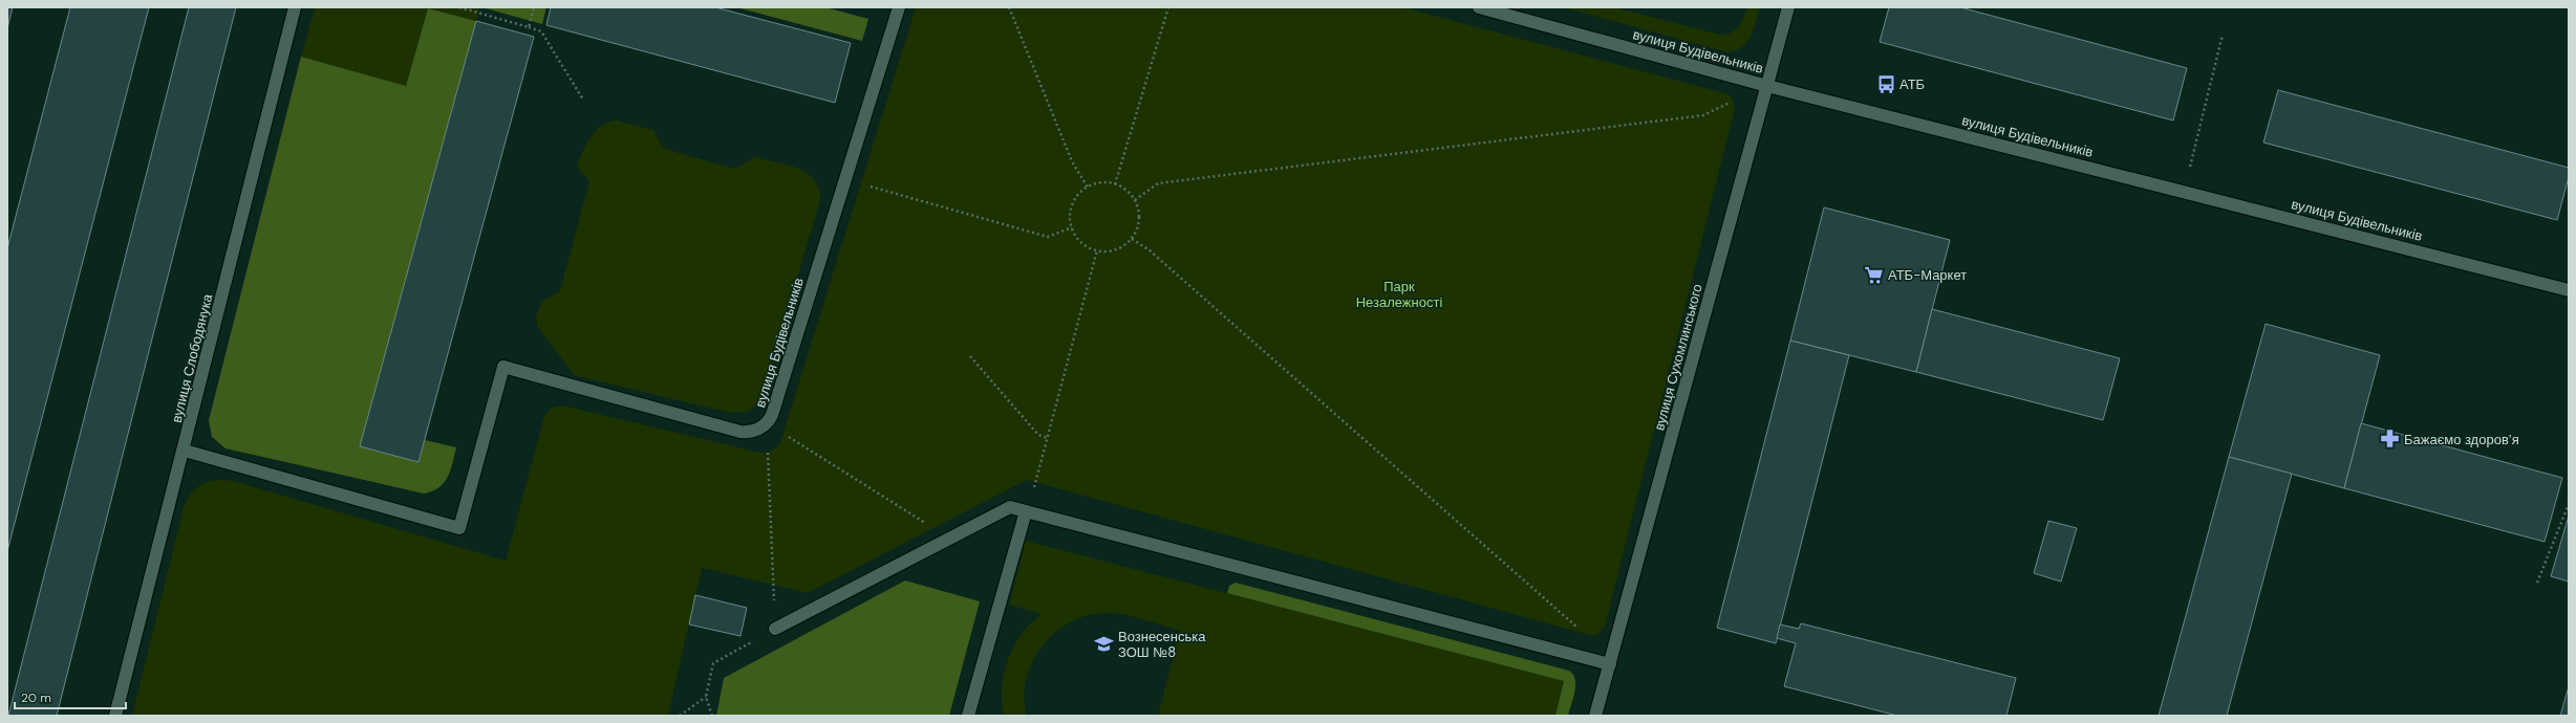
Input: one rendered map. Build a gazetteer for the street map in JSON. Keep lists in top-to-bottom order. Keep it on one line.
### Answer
{"streets":{"street":["вулиця Будівельників","вулиця Сухомлинського","вулиця Слободянука"]},"crossings":[["вулиця Будівельників","вулиця Сухомлинського"],["вулиця Будівельників","вулиця Слободянука"]],"parks":["Парк Незалежності"],"places":{"bus stop":["АТБ"],"supermarket":["АТБ-Маркет"],"pharmacy":["Бажаємо здоровʼя"],"school or university":["Вознесенська ЗОШ №8"]},"scale_bar":"20 m"}
